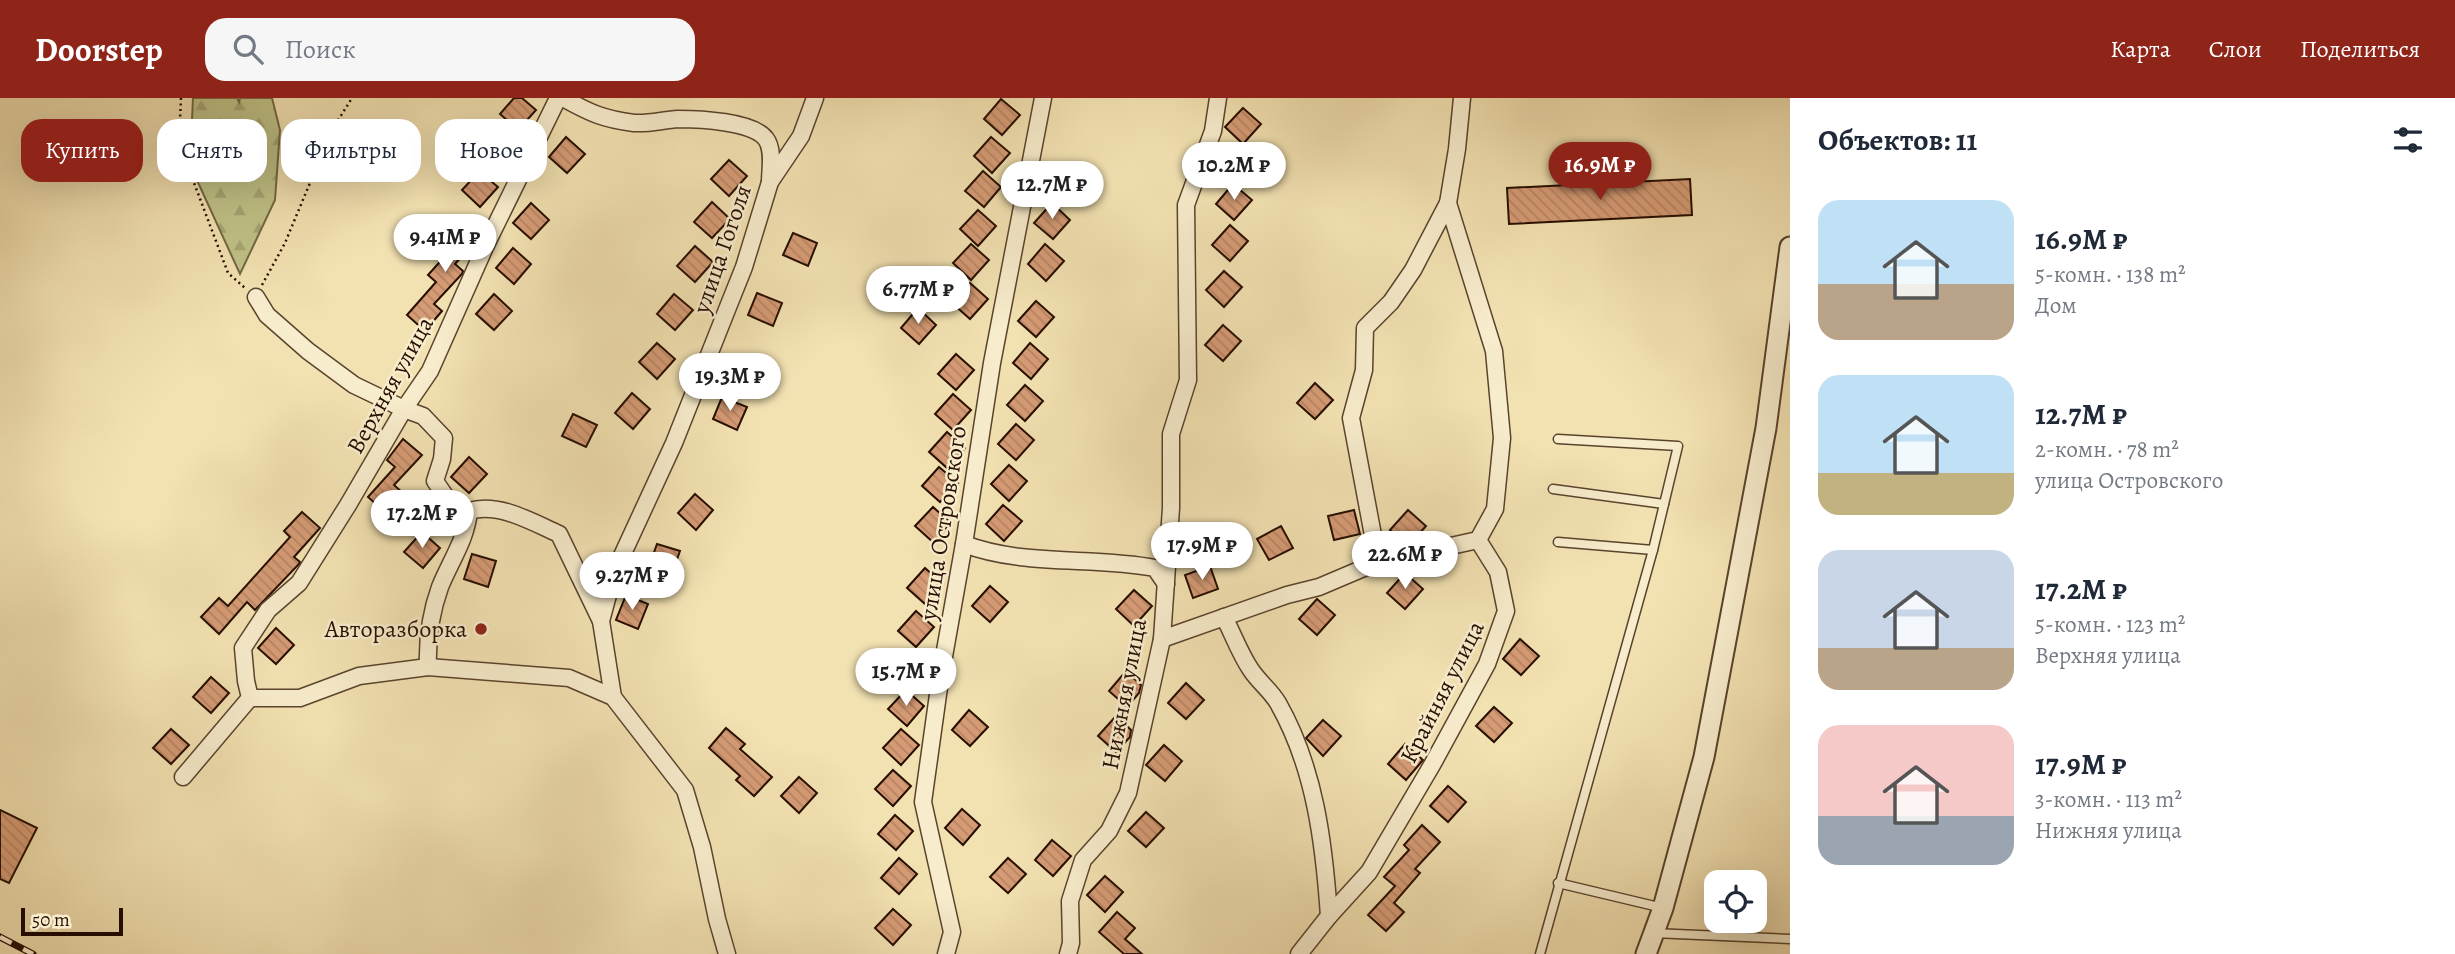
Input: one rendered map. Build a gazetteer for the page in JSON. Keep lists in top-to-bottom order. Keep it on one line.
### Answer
{"streets":{"street":["улица Гоголя","Верхняя улица","улица Островского","Крайняя улица","Нижняя улица"]},"places":["Авторазборка"],"scale_bar":"50 m","page":{"header":"Doorstep","search":"Поиск","nav":["Карта","Слои","Поделиться"],"heading":"Объектов: 11","chip":["Купить","Снять","Фильтры","Новое"],"price":["10.2M ₽","16.9M ₽","12.7M ₽","9.41M ₽","6.77M ₽","19.3M ₽","17.2M ₽","17.9M ₽","22.6M ₽","9.27M ₽","15.7M ₽"],"list":[{"name":"16.9M ₽","note":"5-комн. · 138 m² · Дом"},{"name":"12.7M ₽","note":"2-комн. · 78 m² · улица Островского"},{"name":"17.2M ₽","note":"5-комн. · 123 m² · Верхняя улица"},{"name":"17.9M ₽","note":"3-комн. · 113 m² · Нижняя улица"}],"scale":"50 m"}}
